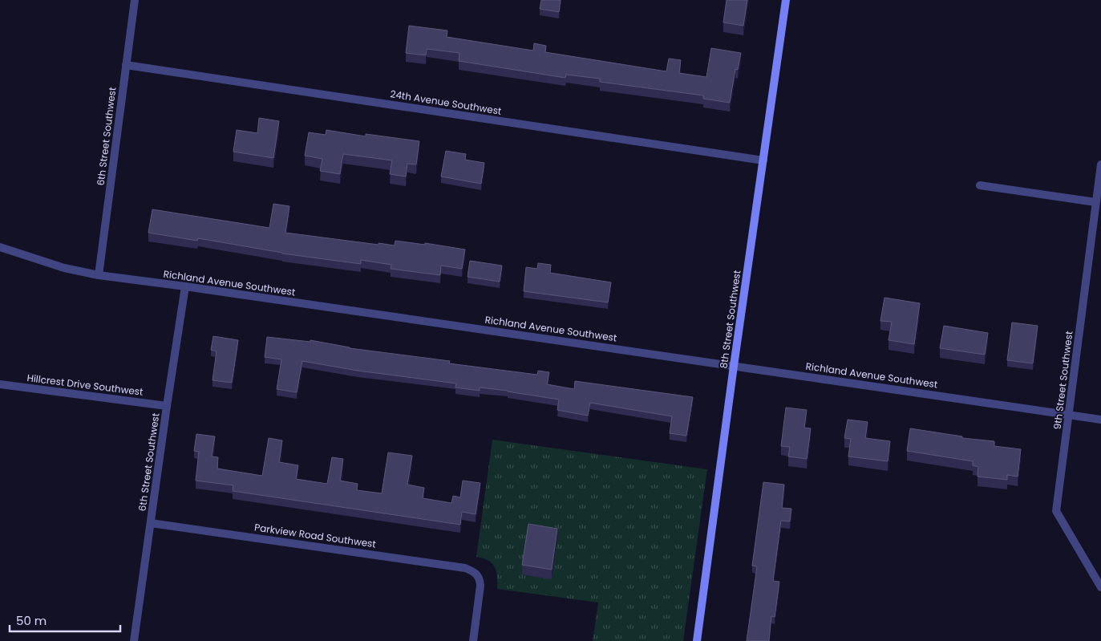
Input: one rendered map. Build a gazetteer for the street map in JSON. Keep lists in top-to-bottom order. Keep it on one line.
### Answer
{"streets":{"street":["24th Avenue Southwest","6th Street Southwest","Richland Avenue Southwest","8th Street Southwest","9th Street Southwest","Hillcrest Drive Southwest","Parkview Road Southwest"]},"crossings":[["24th Avenue Southwest","6th Street Southwest"],["24th Avenue Southwest","8th Street Southwest"],["6th Street Southwest","Richland Avenue Southwest"],["6th Street Southwest","Hillcrest Drive Southwest"],["6th Street Southwest","Parkview Road Southwest"],["Richland Avenue Southwest","8th Street Southwest"],["Richland Avenue Southwest","9th Street Southwest"]],"scale_bar":"50 m"}
